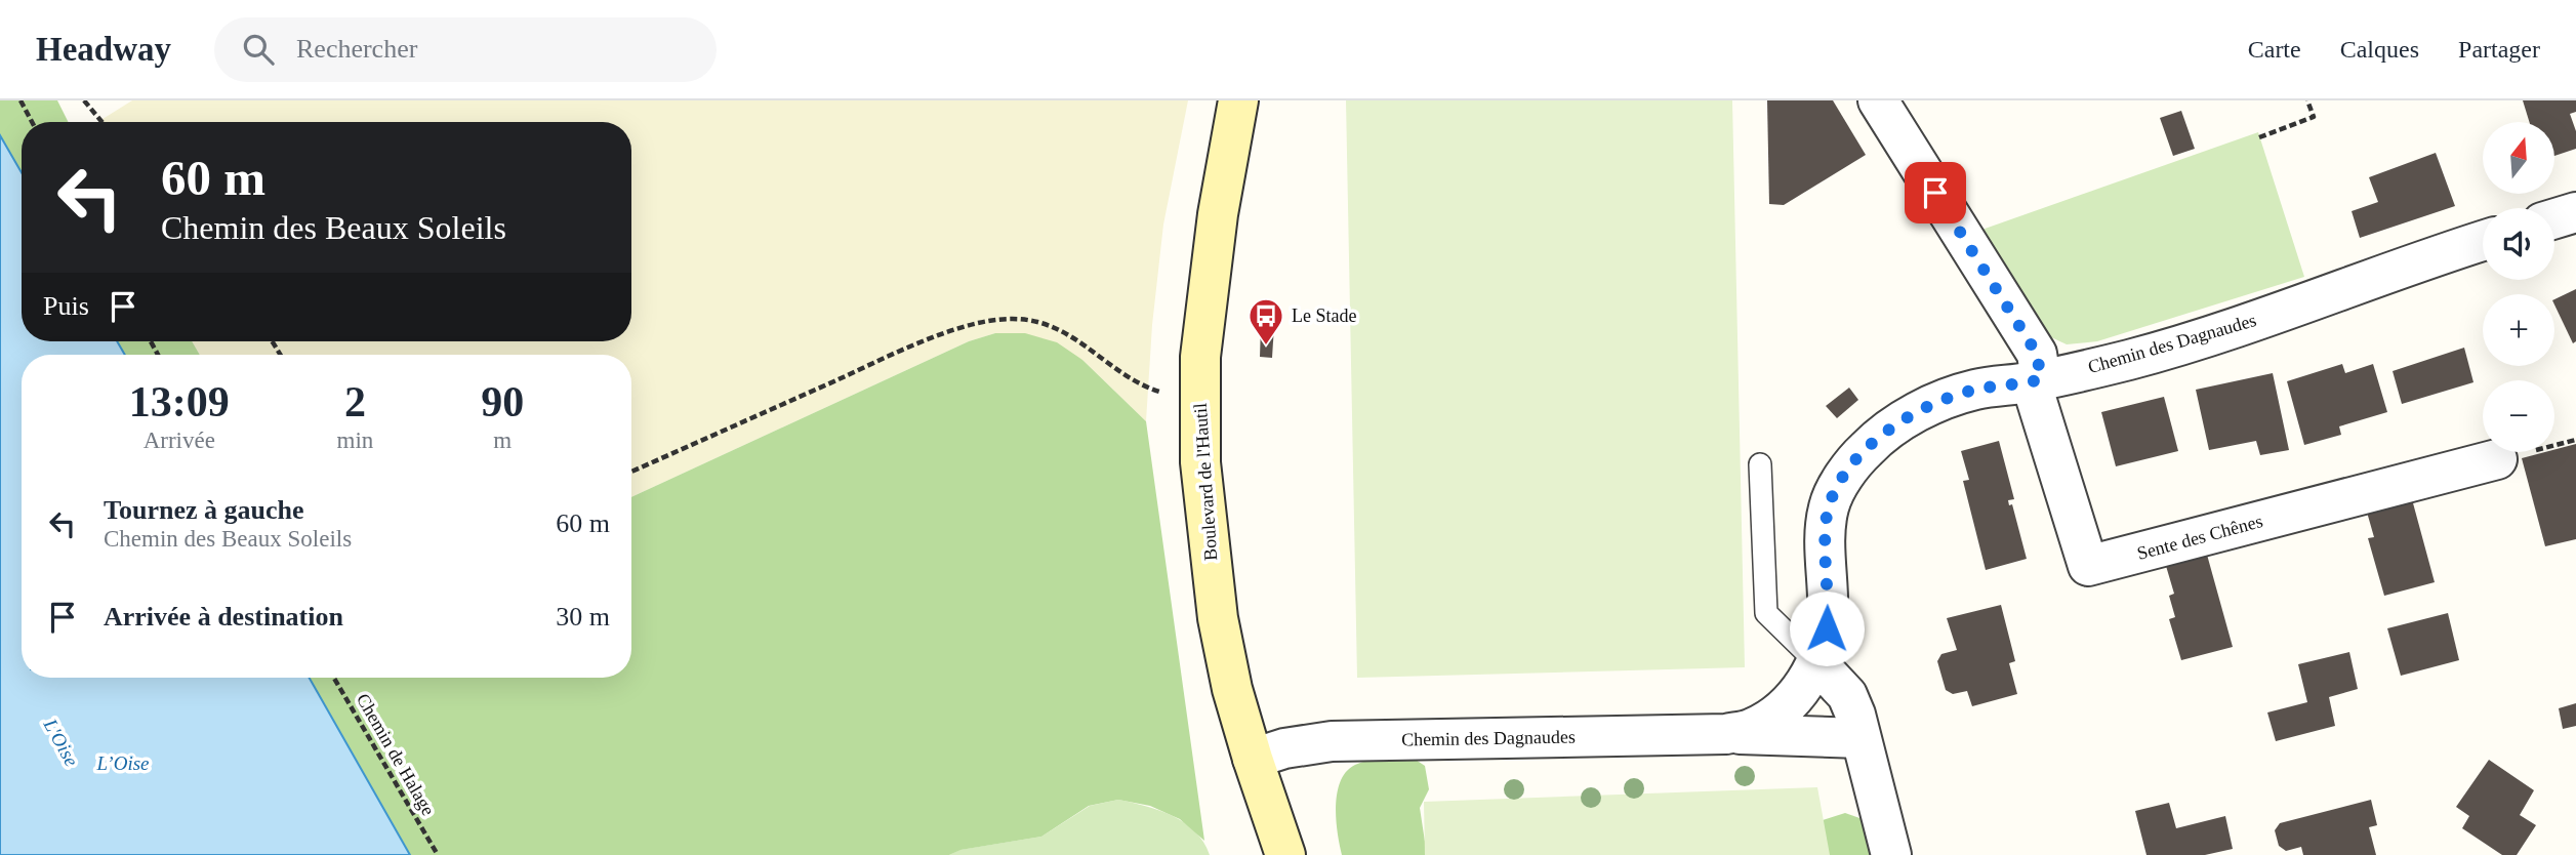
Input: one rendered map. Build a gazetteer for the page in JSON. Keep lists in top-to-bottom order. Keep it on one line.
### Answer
{"streets":{"main road":["Boulevard de l'Hautil"],"street":["Chemin des Dagnaudes","Sente des Chênes"],"path":["Chemin de Halage"]},"crossings":[["Chemin des Dagnaudes","Boulevard de l'Hautil"],["Chemin des Dagnaudes","Sente des Chênes"]],"water":["L'Oise","L’Oise"],"places":{"bus stop":["Le Stade"]},"north":"top","page":{"header":"Headway","search":"Rechercher","nav":["Carte","Calques","Partager"],"map_buttons":["+","−"],"turn":["60 m","Chemin des Beaux Soleils"],"then":"Puis","eta":["13:09","Arrivée","2","min","90","m"],"list":[{"name":"Tournez à gauche","note":"Chemin des Beaux Soleils","value":"60 m"},{"name":"Arrivée à destination","value":"30 m"}]}}
